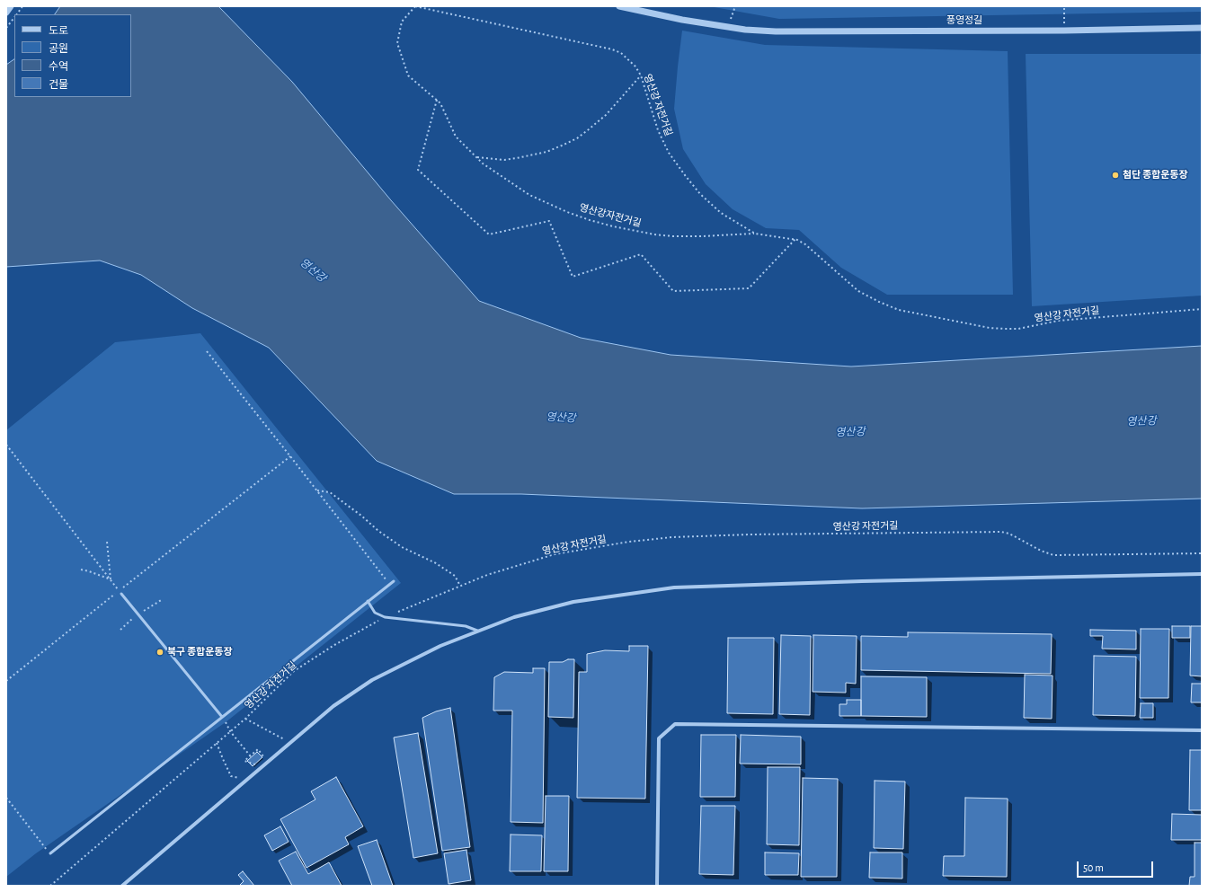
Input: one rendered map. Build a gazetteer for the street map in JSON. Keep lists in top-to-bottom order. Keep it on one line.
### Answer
{"streets":{"street":["풍영정길"],"path":["영산강 자전거길","영산강자전거길"]},"crossings":[["영산강 자전거길","영산강자전거길"]],"water":["영산강"],"places":["첨단 종합운동장","북구 종합운동장"],"legend":["도로","공원","수역","건물"],"scale_bar":"50 m"}
